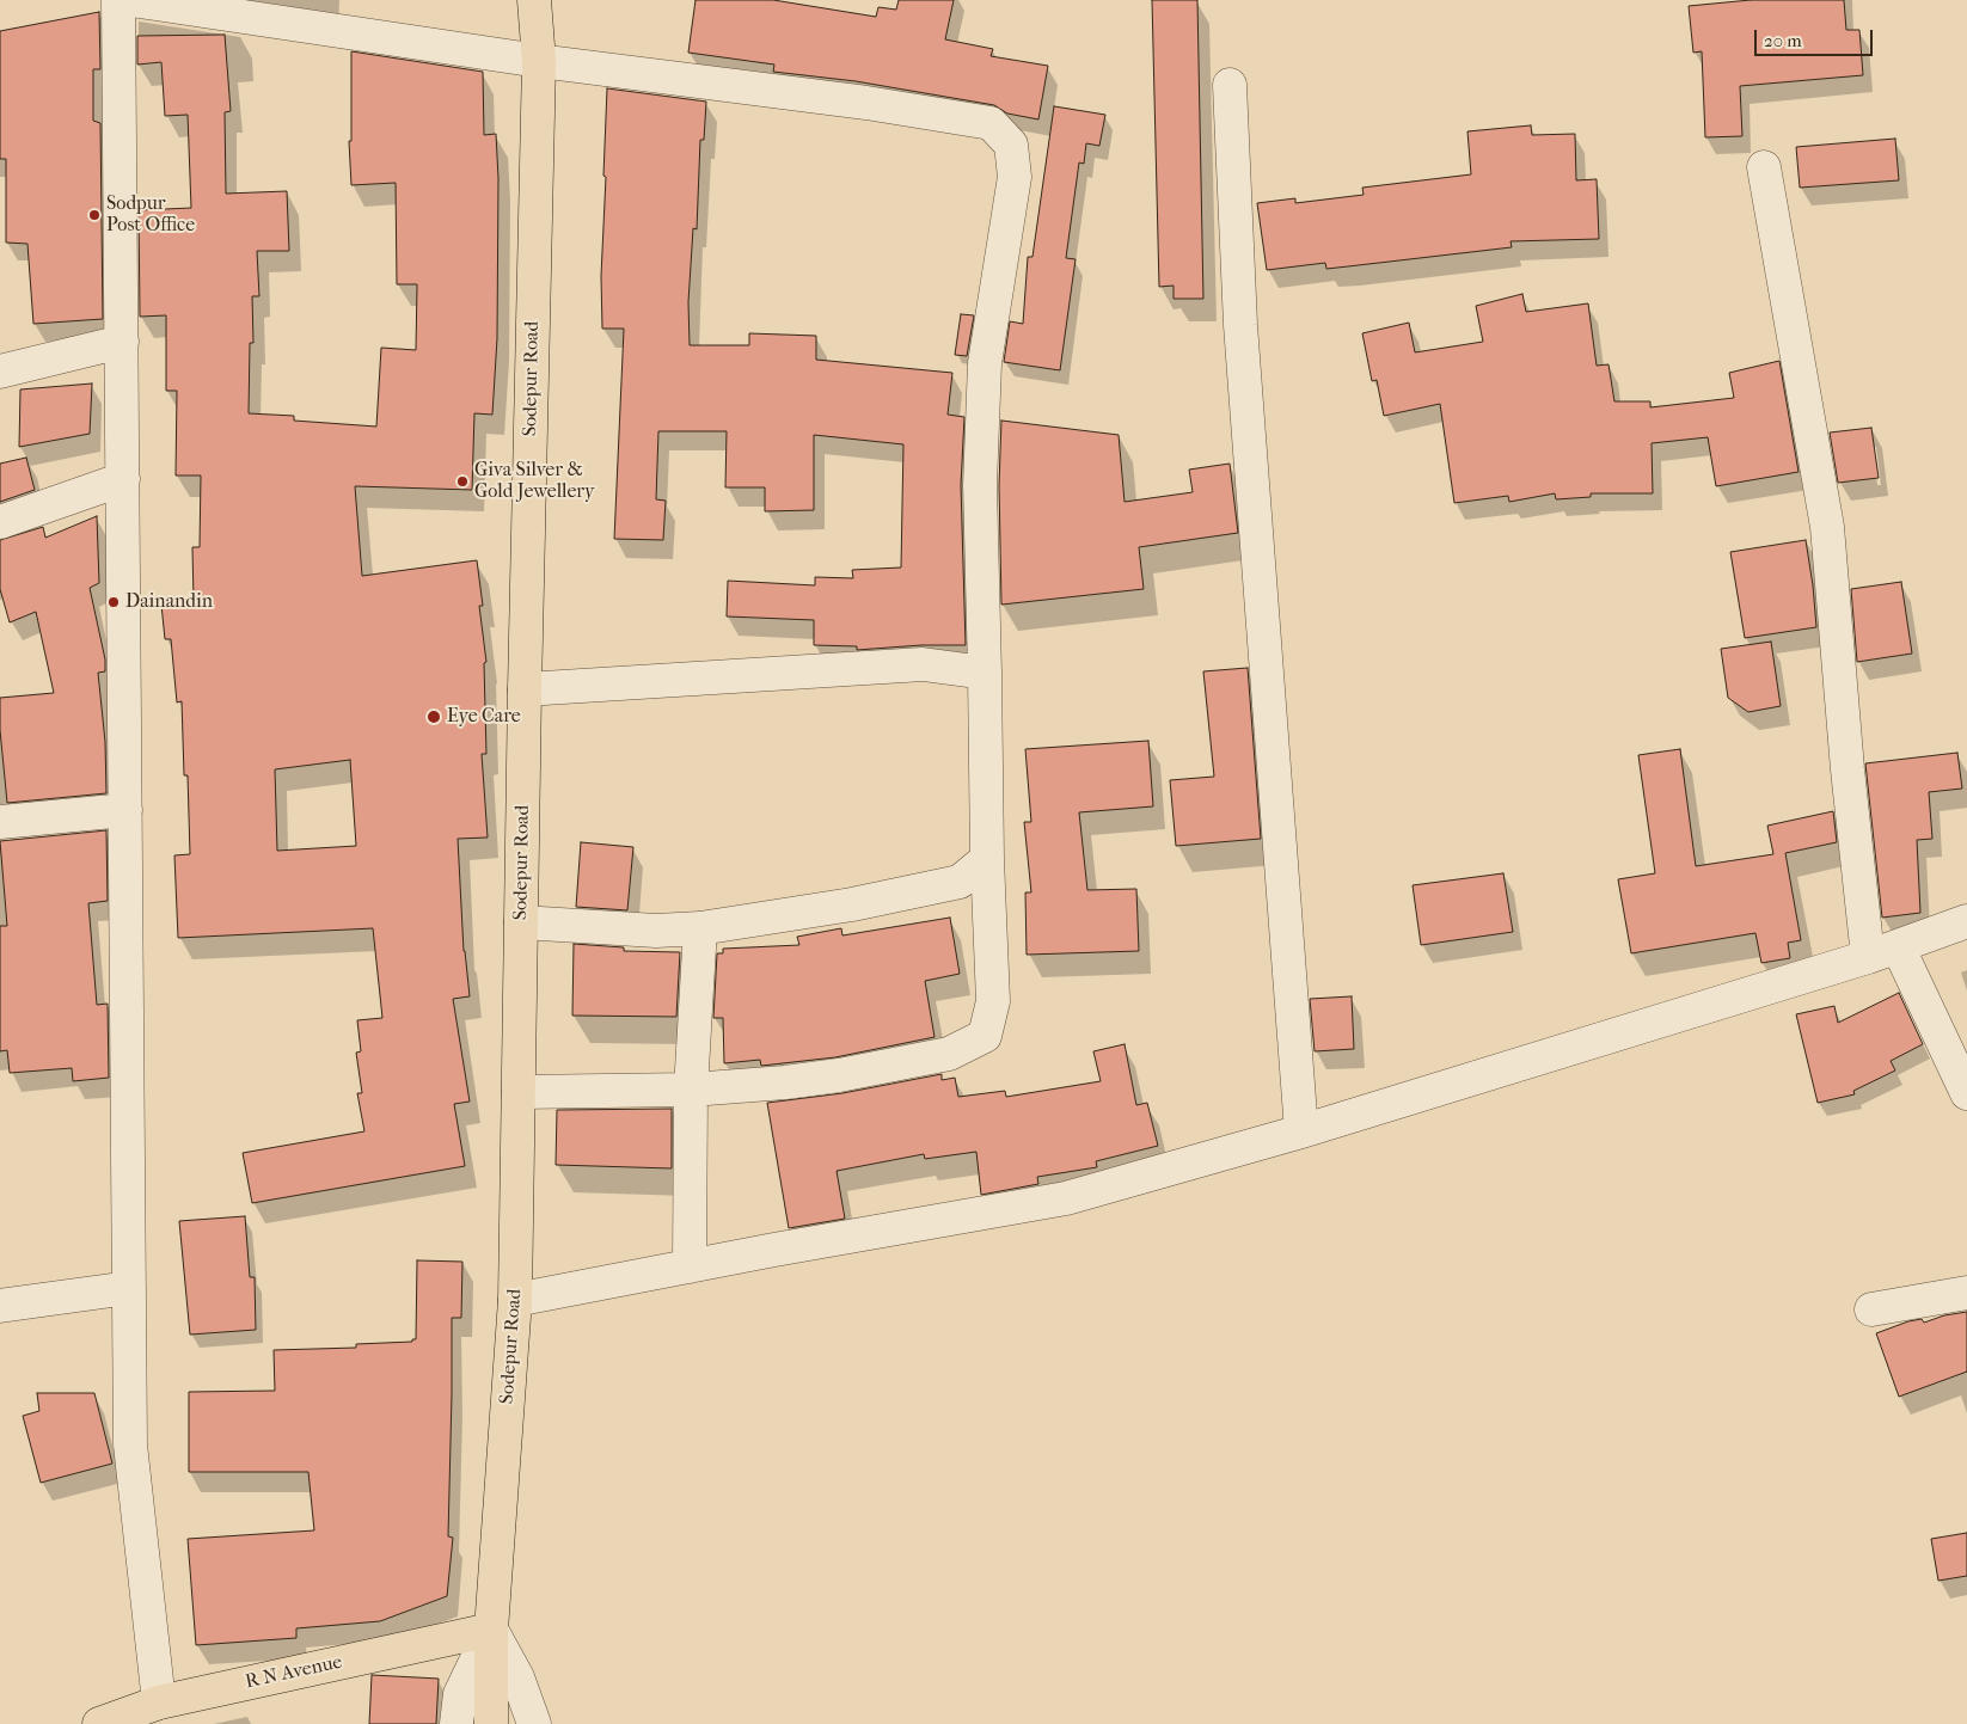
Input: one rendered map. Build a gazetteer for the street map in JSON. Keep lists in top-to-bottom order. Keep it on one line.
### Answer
{"streets":{"main road":["Sodepur Road","R N Avenue"]},"crossings":[["Sodepur Road","R N Avenue"]],"places":["Sodpur Post Office","Giva Silver & Gold Jewellery","Dainandin","Eye Care"],"scale_bar":"20 m"}
